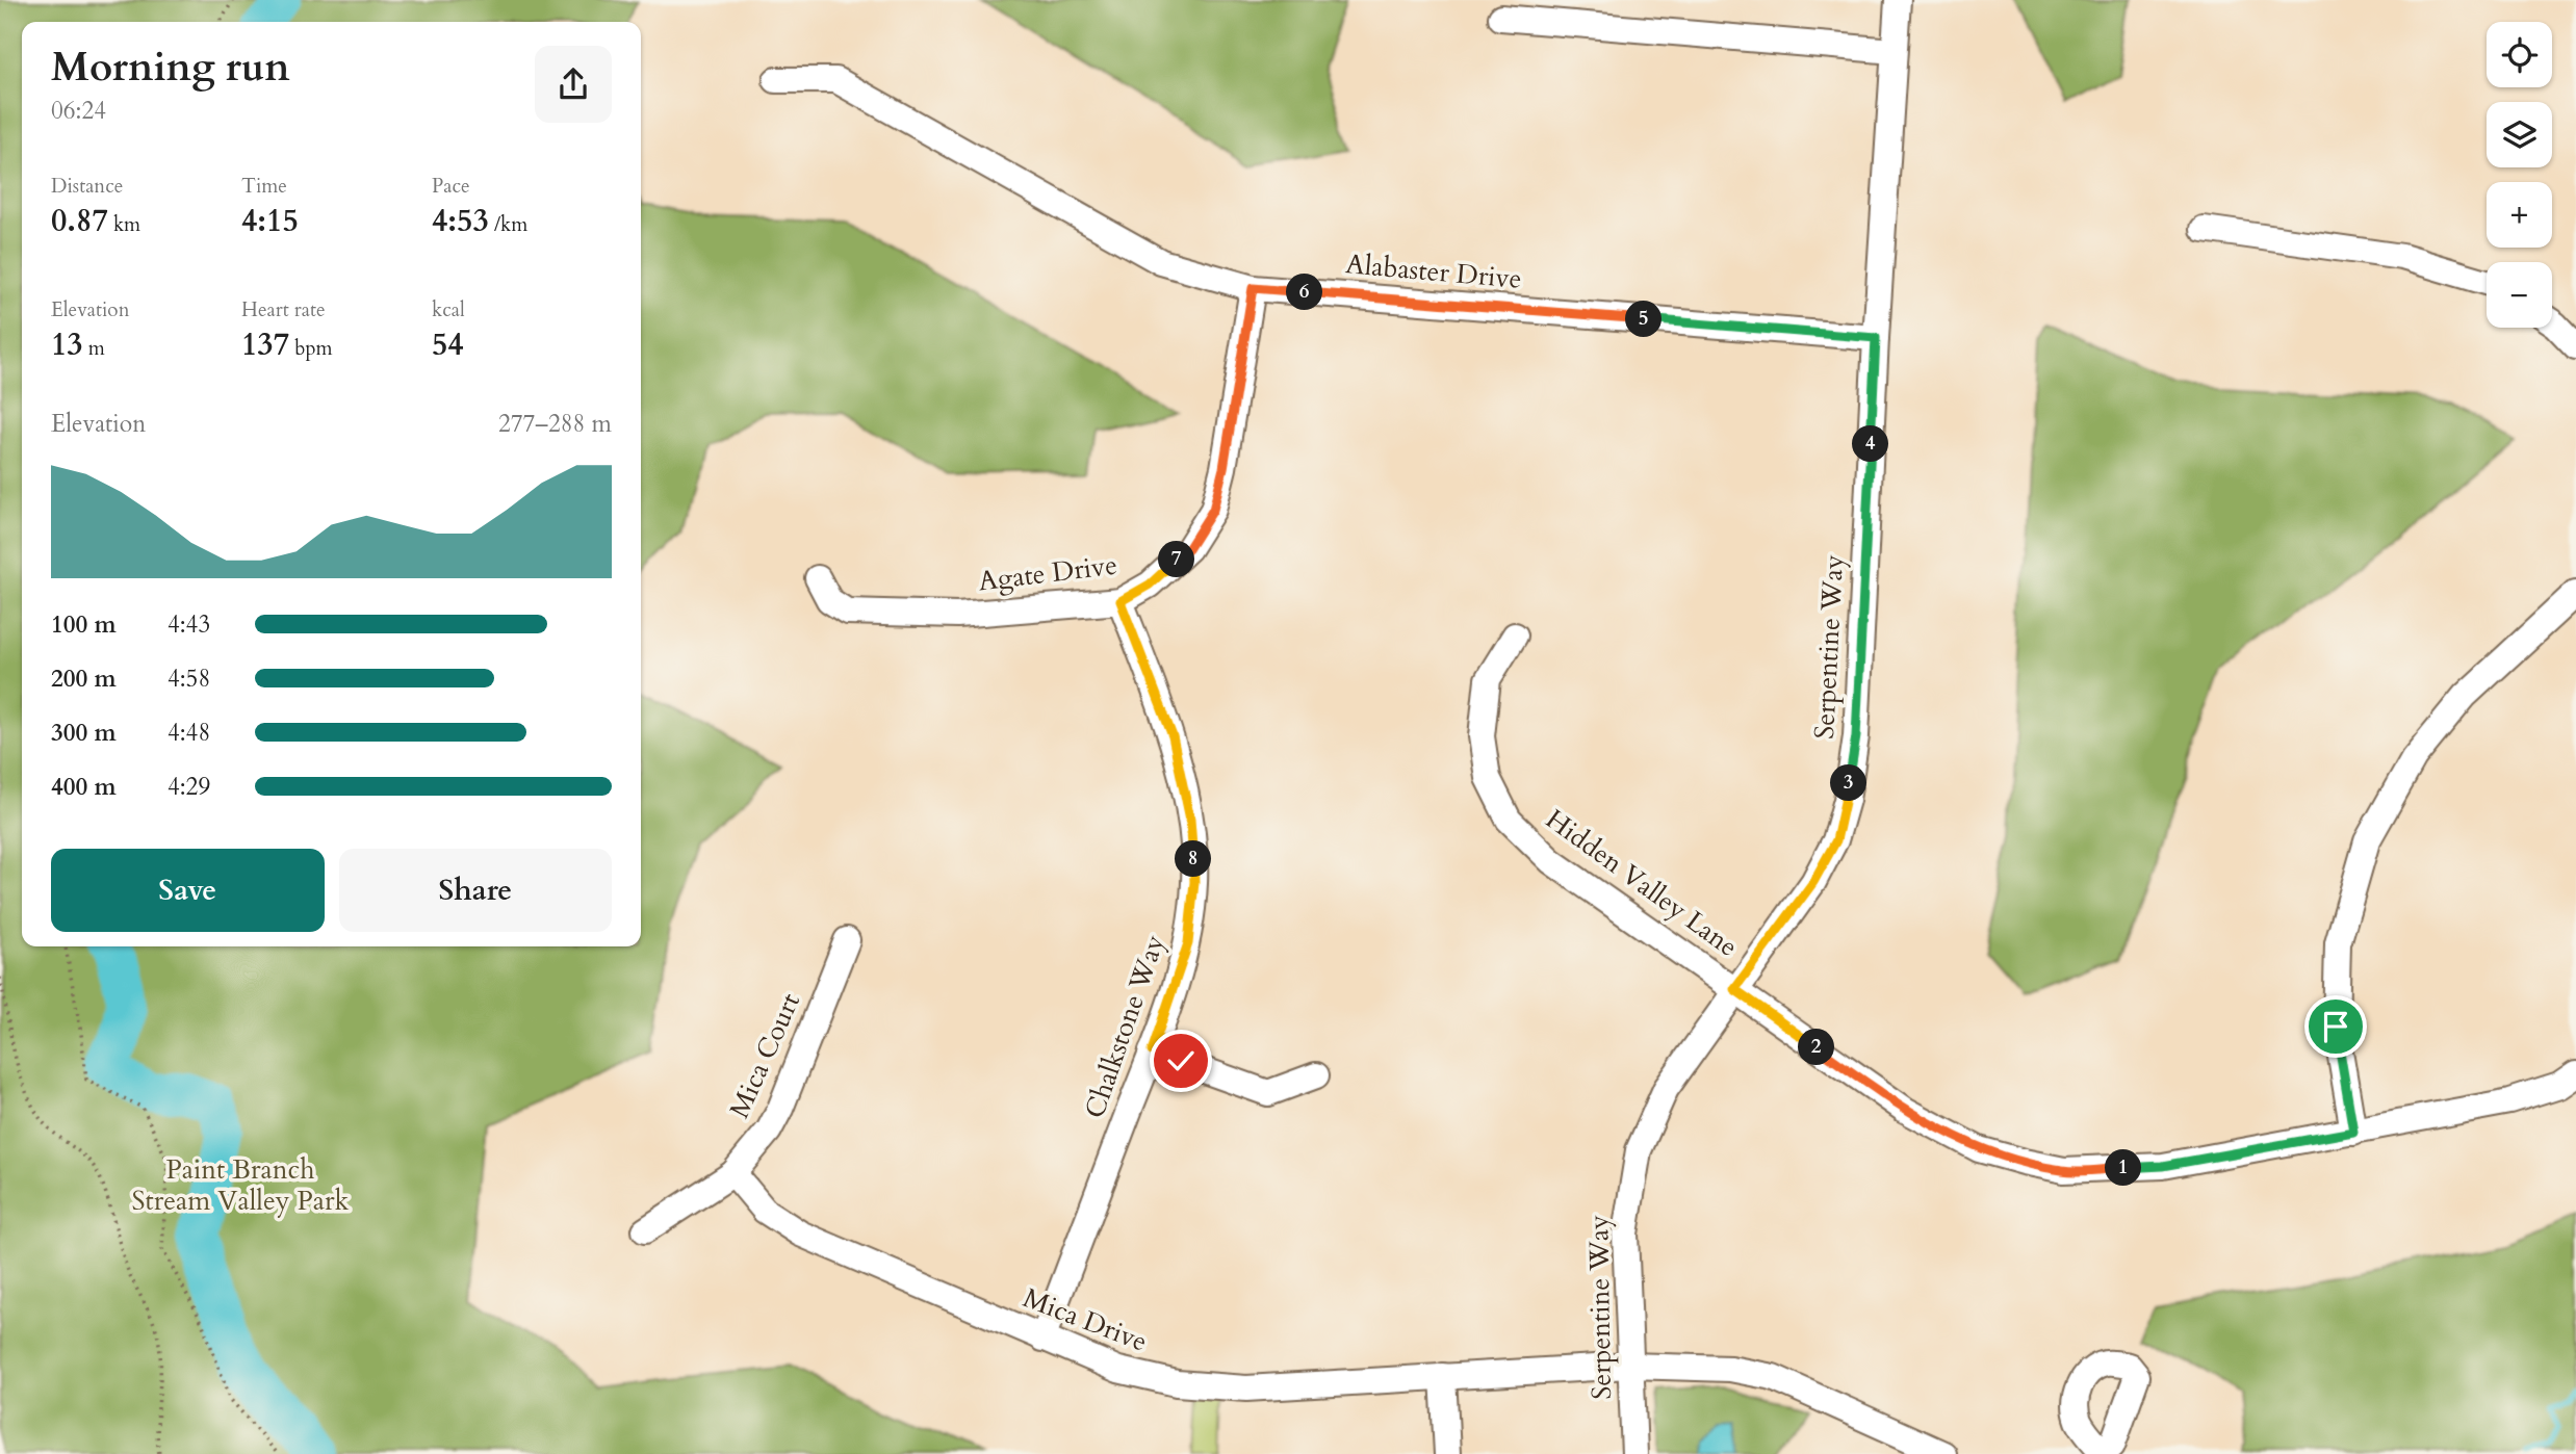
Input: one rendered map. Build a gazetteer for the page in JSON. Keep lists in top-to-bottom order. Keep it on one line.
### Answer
{"streets":{"street":["Alabaster Drive","Agate Drive","Serpentine Way","Hidden Valley Lane","Chalkstone Way","Mica Court","Mica Drive"]},"crossings":[["Alabaster Drive","Agate Drive"],["Alabaster Drive","Serpentine Way"],["Agate Drive","Chalkstone Way"],["Serpentine Way","Hidden Valley Lane"],["Serpentine Way","Mica Drive"],["Chalkstone Way","Mica Drive"],["Mica Court","Mica Drive"]],"parks":["Paint Branch Stream Valley Park"],"page":{"map_buttons":["+","−"],"heading":["Morning run","06:24"],"stats":[["Distance","0.87 km"],["Time","4:15"],["Pace","4:53 /km"],["Elevation","13 m"],["Heart rate","137 bpm"],["kcal","54"]],"pins":["6","5","4","7","3","8","2","1"],"chart":["Elevation","277–288 m"],"list":[{"name":"100 m","note":"4:43"},{"name":"200 m","note":"4:58"},{"name":"300 m","note":"4:48"},{"name":"400 m","note":"4:29"}],"buttons":["Save","Share"]}}
